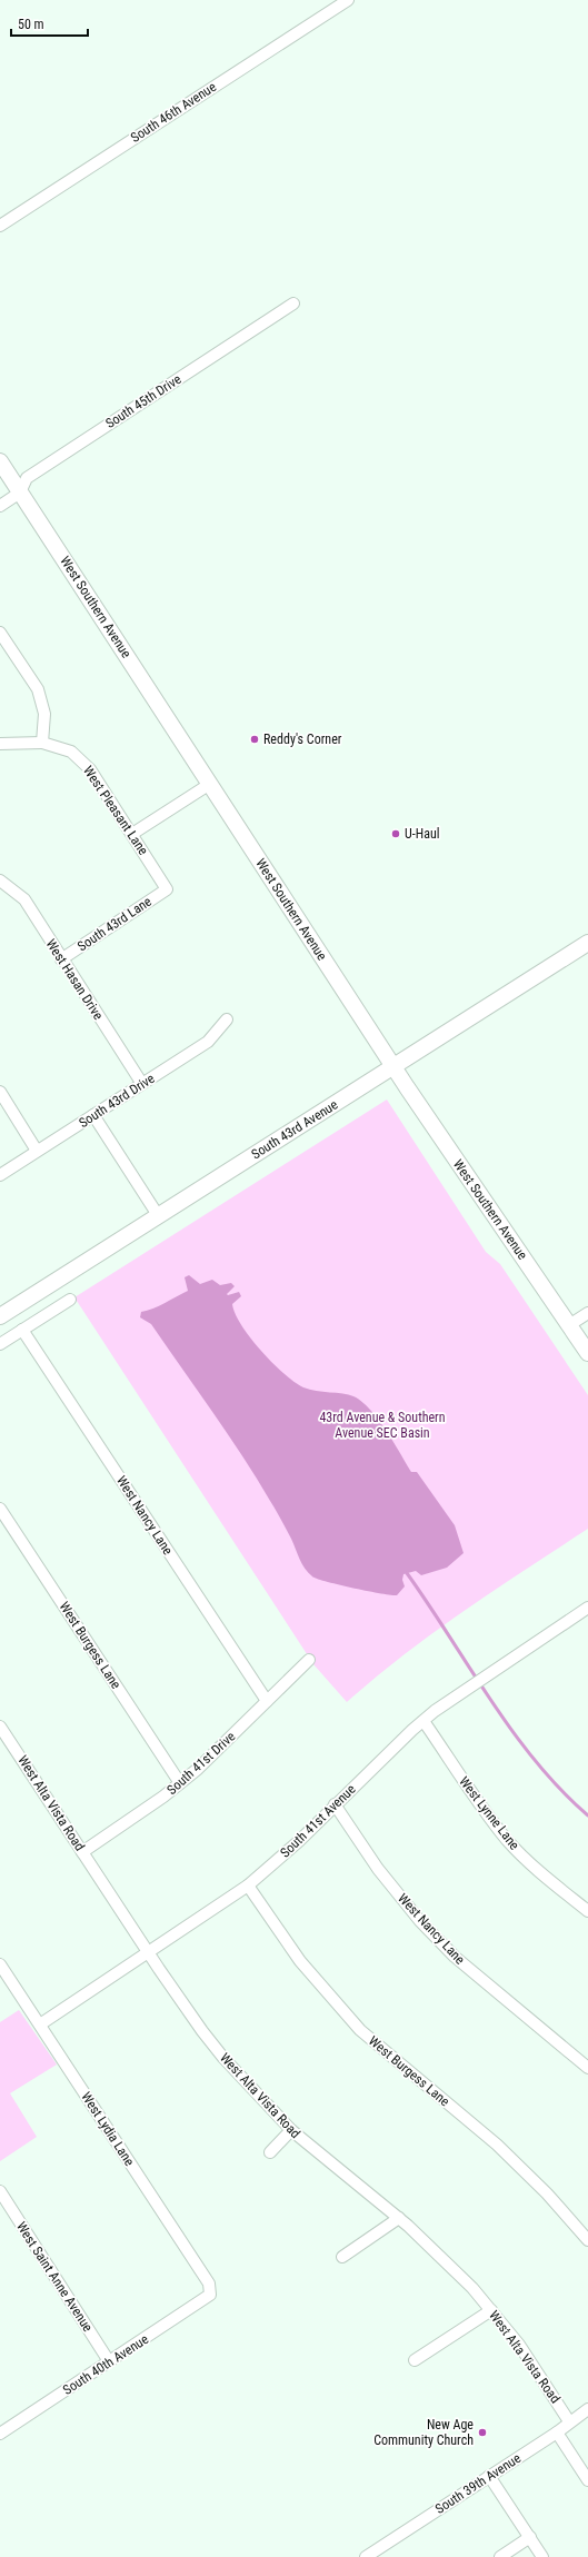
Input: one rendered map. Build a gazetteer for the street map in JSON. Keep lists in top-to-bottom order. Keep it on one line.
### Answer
{"streets":{"main road":["West Southern Avenue","South 43rd Avenue"],"street":["South 46th Avenue","South 45th Drive","West Pleasant Lane","South 43rd Lane","West Hasan Drive","South 43rd Drive","West Nancy Lane","West Burgess Lane","South 41st Drive","West Alta Vista Road","West Lynne Lane","South 41st Avenue","West Lydia Lane","West Saint Anne Avenue","South 40th Avenue","South 39th Avenue"]},"crossings":[["South 45th Drive","West Southern Avenue"],["West Southern Avenue","South 43rd Avenue"],["West Pleasant Lane","South 43rd Lane"],["South 43rd Lane","West Hasan Drive"],["West Hasan Drive","South 43rd Drive"],["West Nancy Lane","South 41st Drive"],["West Nancy Lane","South 41st Avenue"],["West Burgess Lane","South 41st Drive"],["West Burgess Lane","South 41st Avenue"],["South 41st Drive","West Alta Vista Road"],["West Alta Vista Road","South 41st Avenue"],["West Alta Vista Road","South 39th Avenue"],["West Lynne Lane","South 41st Avenue"],["South 41st Avenue","West Lydia Lane"],["West Lydia Lane","South 40th Avenue"],["West Saint Anne Avenue","South 40th Avenue"]],"parks":["43rd Avenue & Southern Avenue SEC Basin"],"places":["Reddy's Corner","U-Haul","New Age Community Church"],"scale_bar":"50 m"}
